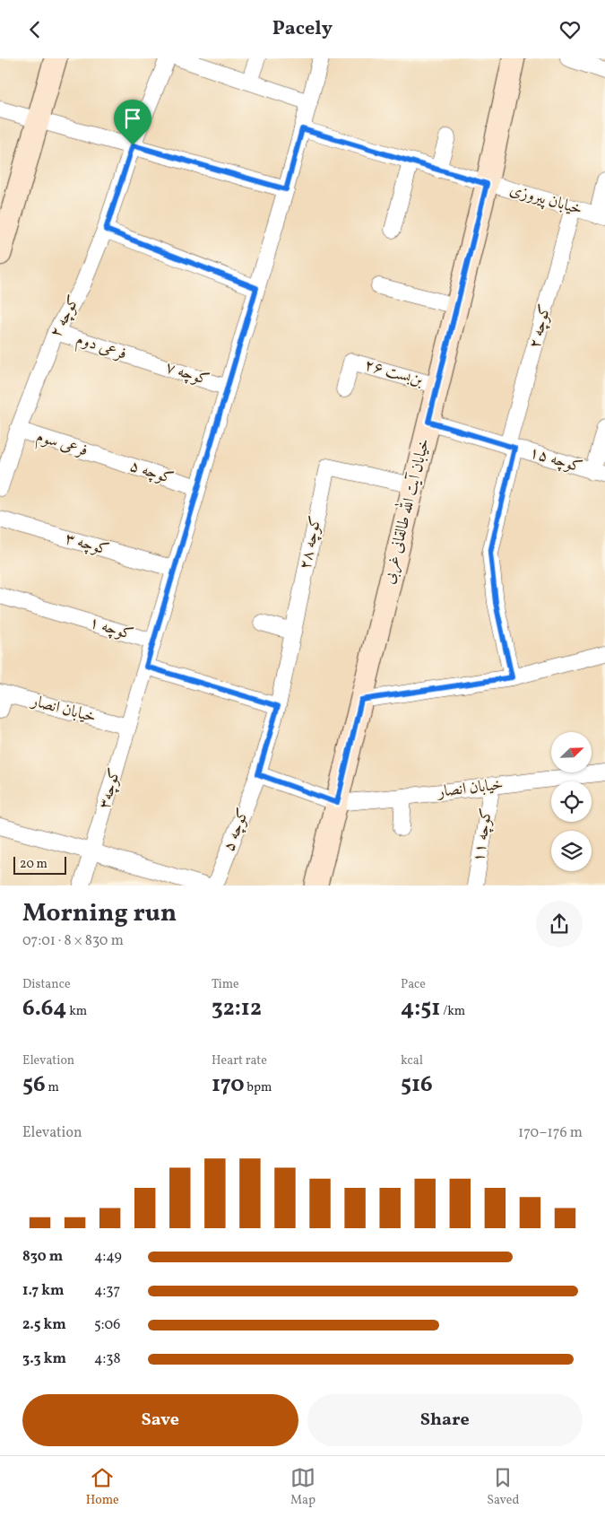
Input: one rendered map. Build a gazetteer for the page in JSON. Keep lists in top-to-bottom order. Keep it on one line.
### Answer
{"streets":{"street":["خیابان پیروزی","کوچه ۲","فرعی دوم","بن‌بست ۲۶","کوچه ۷","فرعی سوم","کوچه ۱۵","کوچه ۵","خیابان آیت الله طالقانی غربی","کوچه ۲۸","کوچه ۳","کوچه ۱","خیابان انصار","کوچه۳","کوچه ۱۱"]},"crossings":[["خیابان پیروزی","کوچه ۲"],["خیابان پیروزی","خیابان آیت الله طالقانی غربی"],["خیابان پیروزی","کوچه۳"],["کوچه ۲","فرعی دوم"],["کوچه ۲","فرعی سوم"],["کوچه ۲","کوچه ۱۵"],["فرعی دوم","کوچه ۷"],["بن‌بست ۲۶","خیابان آیت الله طالقانی غربی"],["کوچه ۷","کوچه۳"],["فرعی سوم","کوچه ۵"],["کوچه ۱۵","خیابان آیت الله طالقانی غربی"],["کوچه ۵","کوچه ۲۸"],["کوچه ۵","کوچه۳"],["خیابان آیت الله طالقانی غربی","کوچه ۲۸"],["خیابان آیت الله طالقانی غربی","خیابان انصار"],["کوچه ۳","کوچه۳"],["کوچه ۱","کوچه۳"],["خیابان انصار","کوچه۳"],["خیابان انصار","کوچه ۱۱"]],"scale_bar":"20 m","north":"top right","page":{"header":"Pacely","scale":"20 m","heading":["Morning run","07:01 · 8 × 830 m"],"stats":[["Distance","6.64 km"],["Time","32:12"],["Pace","4:51 /km"],["Elevation","56 m"],["Heart rate","170 bpm"],["kcal","516"]],"chart":["Elevation","170–176 m"],"list":[{"name":"830 m","note":"4:49"},{"name":"1.7 km","note":"4:37"},{"name":"2.5 km","note":"5:06"},{"name":"3.3 km","note":"4:38"}],"buttons":["Save","Share"],"tabs":["Home","Map","Saved"]}}
